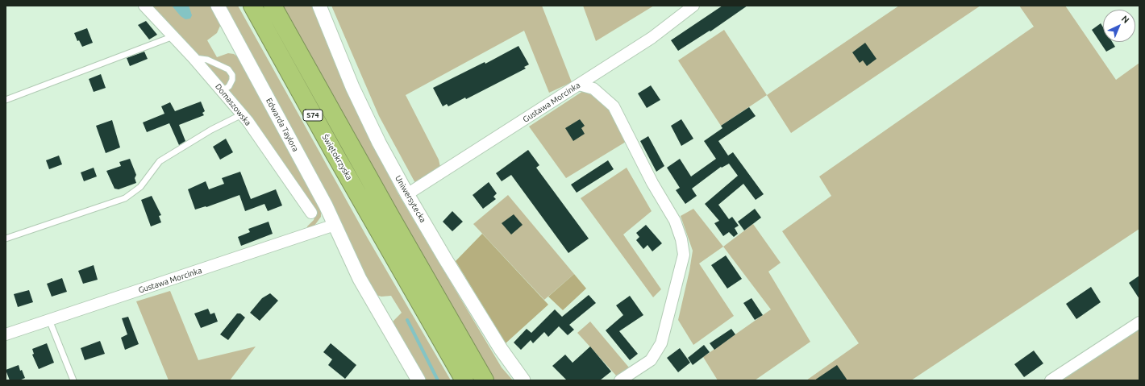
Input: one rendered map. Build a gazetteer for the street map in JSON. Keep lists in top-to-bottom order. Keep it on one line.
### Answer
{"streets":{"highway":["S74","Świętokrzyska"],"street":["Gustawa Morcinka","Domaszowska","Edwarda Taylora","Uniwersytecka"]},"crossings":[["Gustawa Morcinka","Edwarda Taylora"],["Gustawa Morcinka","Uniwersytecka"]],"north":"top right"}
